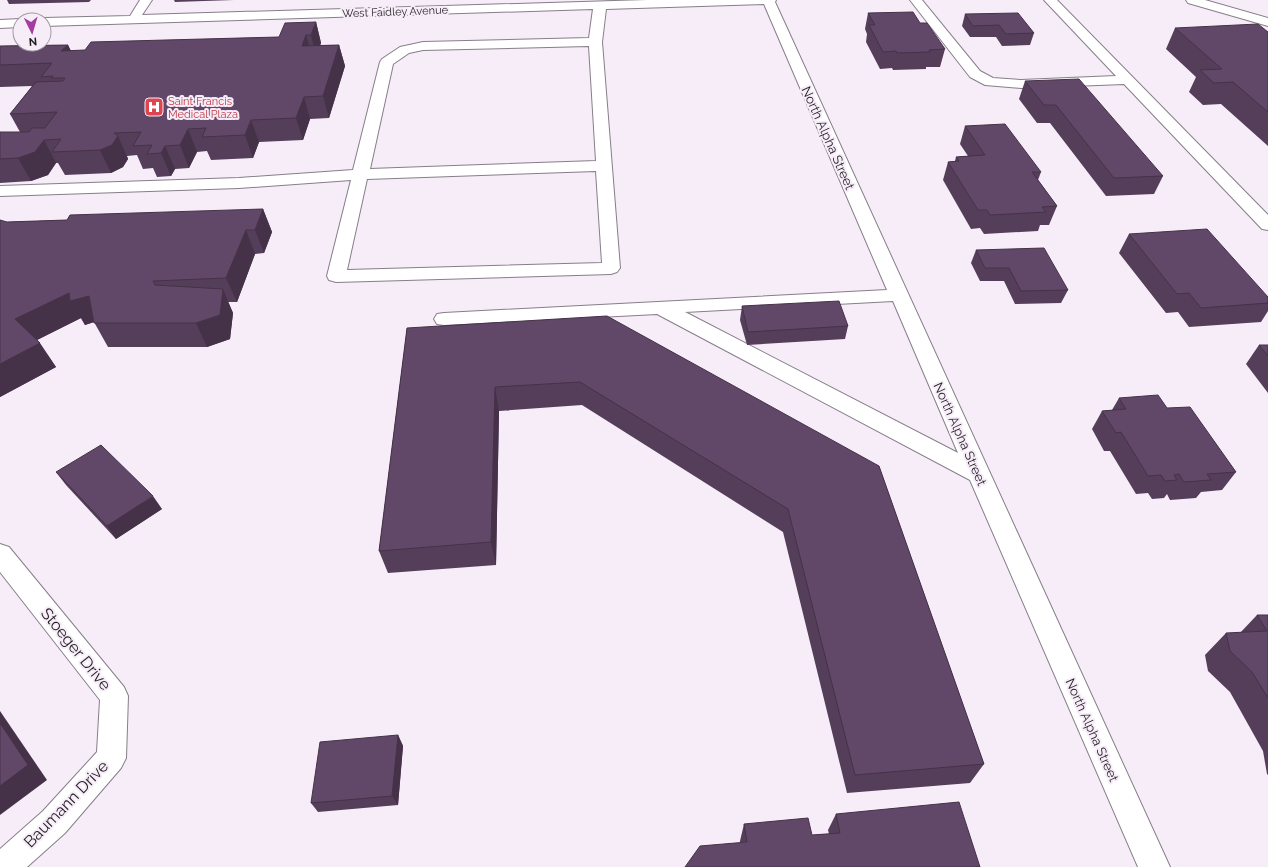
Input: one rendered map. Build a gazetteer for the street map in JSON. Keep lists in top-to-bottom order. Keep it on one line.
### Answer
{"streets":{"street":["West Faidley Avenue","North Alpha Street","Stoeger Drive","Baumann Drive"]},"crossings":[["West Faidley Avenue","North Alpha Street"],["Stoeger Drive","Baumann Drive"]],"places":{"hospital":["Saint Francis Medical Plaza"]},"north":"bottom"}
